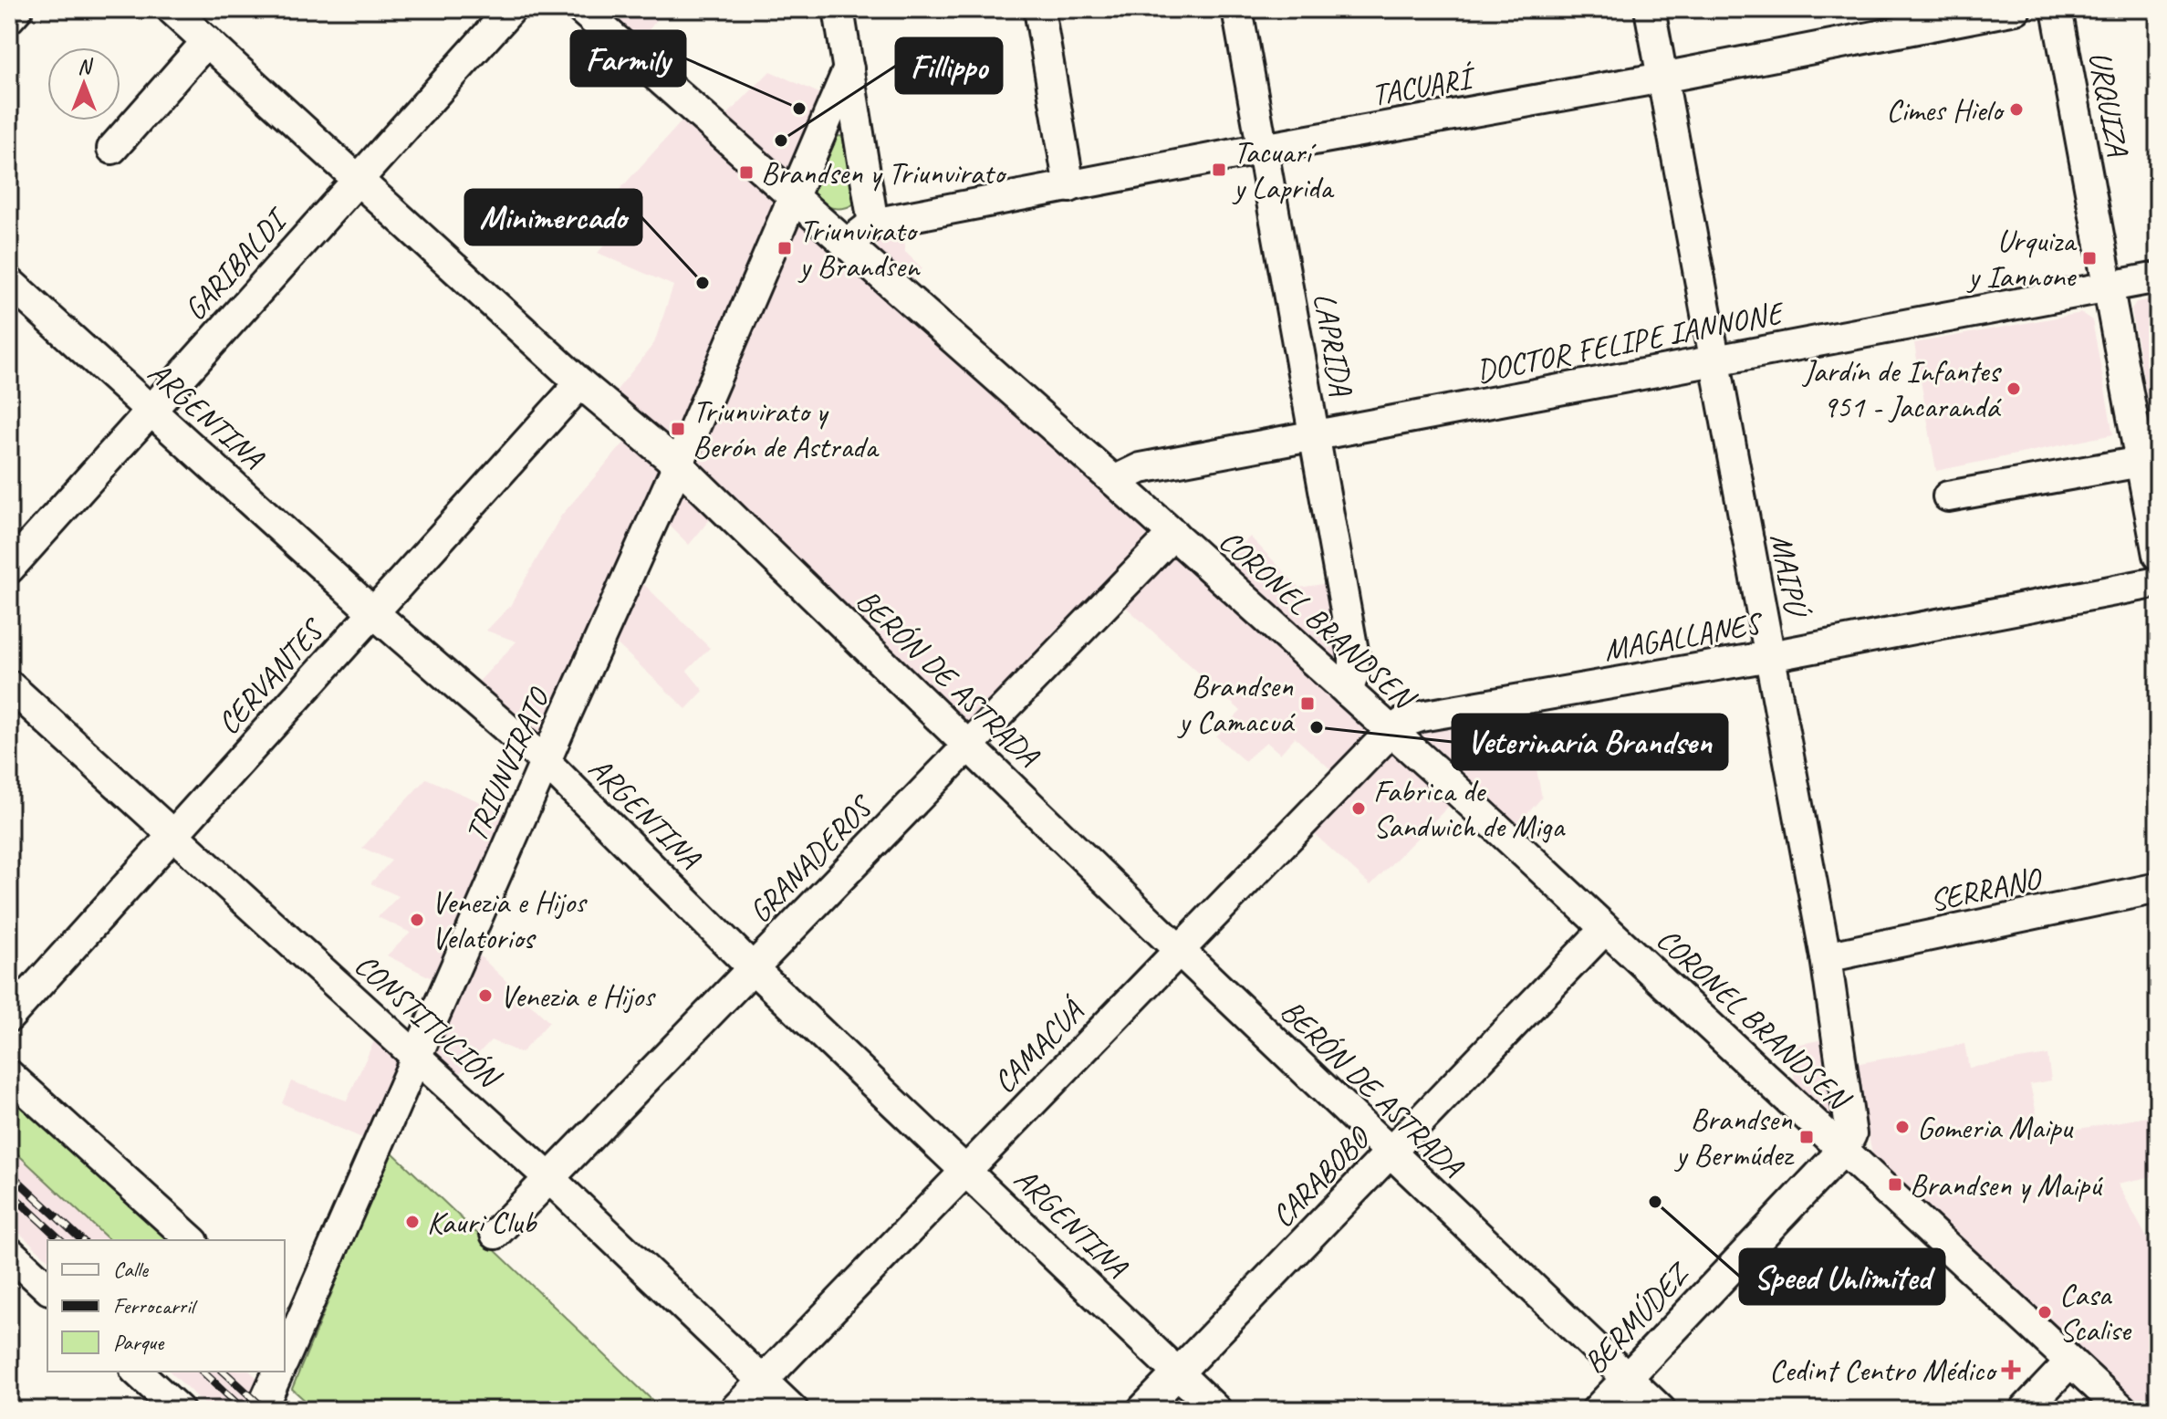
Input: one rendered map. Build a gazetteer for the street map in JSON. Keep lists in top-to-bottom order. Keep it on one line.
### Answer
{"streets":{"street":["TACUARÍ","URQUIZA","GARIBALDI","DOCTOR FELIPE IANNONE","LAPRIDA","ARGENTINA","MAIPÚ","CORONEL BRANDSEN","MAGALLANES","CERVANTES","BERÓN DE ASTRADA","TRIUNVIRATO","GRANADEROS","SERRANO","CONSTITUCIÓN","CAMACUÁ","CARABOBO","BERMÚDEZ"]},"crossings":[["TACUARÍ","LAPRIDA"],["TACUARÍ","MAIPÚ"],["TACUARÍ","CORONEL BRANDSEN"],["URQUIZA","DOCTOR FELIPE IANNONE"],["GARIBALDI","ARGENTINA"],["GARIBALDI","BERÓN DE ASTRADA"],["DOCTOR FELIPE IANNONE","LAPRIDA"],["DOCTOR FELIPE IANNONE","MAIPÚ"],["DOCTOR FELIPE IANNONE","CORONEL BRANDSEN"],["LAPRIDA","CORONEL BRANDSEN"],["ARGENTINA","CERVANTES"],["ARGENTINA","TRIUNVIRATO"],["ARGENTINA","GRANADEROS"],["ARGENTINA","CAMACUÁ"],["ARGENTINA","CARABOBO"],["MAIPÚ","CORONEL BRANDSEN"],["MAIPÚ","MAGALLANES"],["MAIPÚ","SERRANO"],["MAIPÚ","BERMÚDEZ"],["CORONEL BRANDSEN","MAGALLANES"],["CORONEL BRANDSEN","TRIUNVIRATO"],["CORONEL BRANDSEN","GRANADEROS"],["CORONEL BRANDSEN","CAMACUÁ"],["CORONEL BRANDSEN","CARABOBO"],["CORONEL BRANDSEN","BERMÚDEZ"],["MAGALLANES","CAMACUÁ"],["CERVANTES","BERÓN DE ASTRADA"],["CERVANTES","CONSTITUCIÓN"],["BERÓN DE ASTRADA","TRIUNVIRATO"],["BERÓN DE ASTRADA","GRANADEROS"],["BERÓN DE ASTRADA","CAMACUÁ"],["BERÓN DE ASTRADA","CARABOBO"],["BERÓN DE ASTRADA","BERMÚDEZ"],["TRIUNVIRATO","CONSTITUCIÓN"],["GRANADEROS","CONSTITUCIÓN"],["CONSTITUCIÓN","CAMACUÁ"]],"places":{"other":["Farmily","Cimes Hielo","Fillippo","Minimercado","Jardín de Infantes 951 - Jacarandá","Veterinaría Brandsen","Fabrica de Sandwich de Miga","Venezia e Hijos Velatorios","Venezia e Hijos","Gomeria Maipu","Speed Unlimited","Kauri Club","Casa Scalise"],"transit":["Tacuarí y Laprida","Brandsen y Triunvirato","Triunvirato y Brandsen","Urquiza y Iannone","Triunvirato y Berón de Astrada","Brandsen y Camacuá","Brandsen y Bermúdez","Brandsen y Maipú"],"health":["Cedint Centro Médico"]},"legend":["Calle","Ferrocarril","Parque"],"north":"top"}
